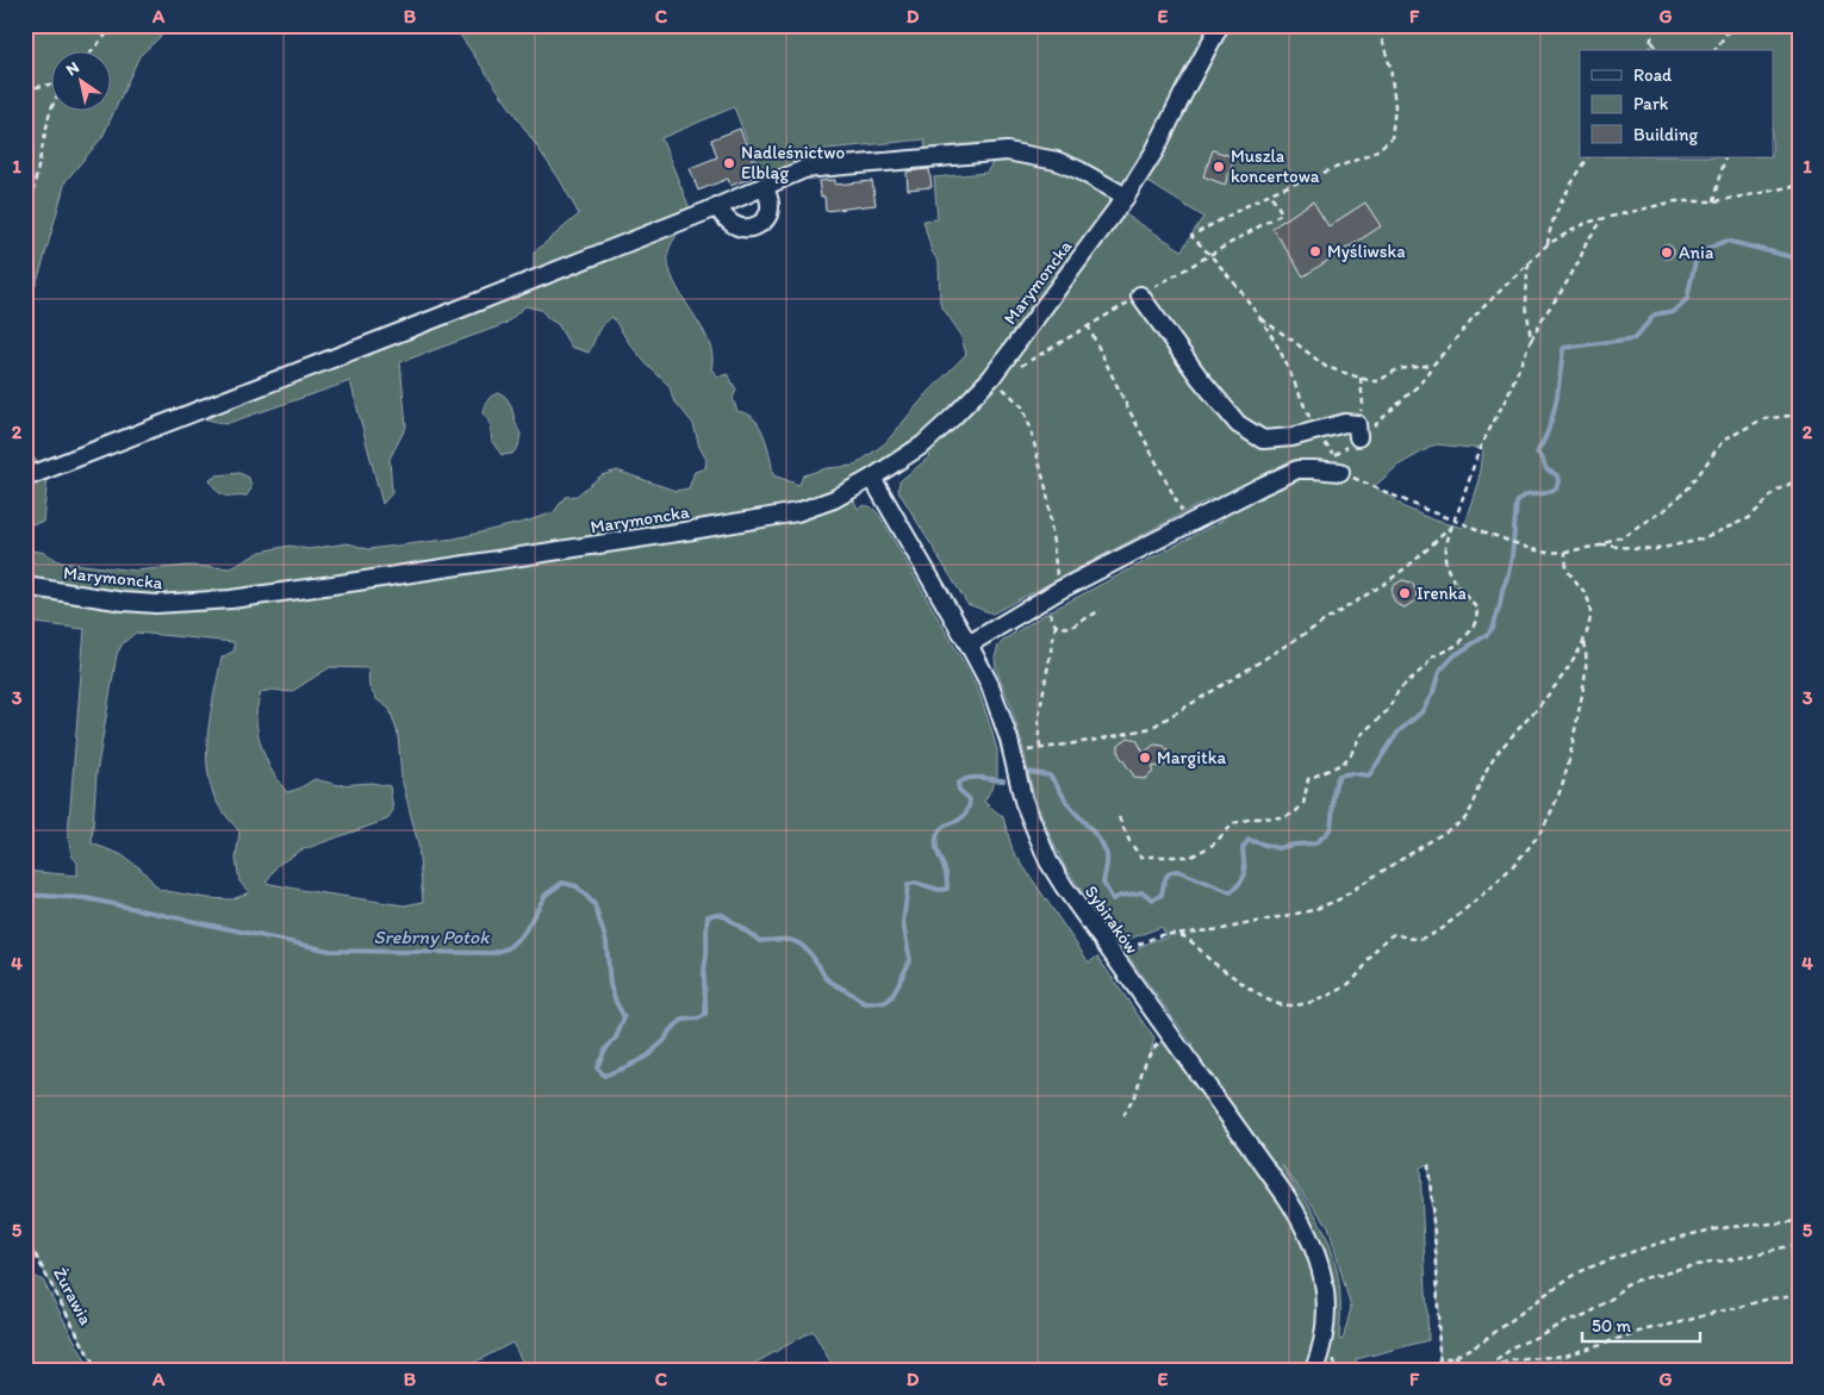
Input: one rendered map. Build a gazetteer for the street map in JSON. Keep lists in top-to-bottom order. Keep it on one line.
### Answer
{"streets":{"street":["Marymoncka","Sybiraków"],"path":["Żurawia"]},"crossings":[["Marymoncka","Sybiraków"]],"water":["Srebrny Potok"],"places":["Nadleśnictwo Elbląg","Muszla koncertowa","Myśliwska","Ania","Irenka","Margitka"],"legend":["Road","Park","Building"],"scale_bar":"50 m","north":"top left","grid":{"columns":["A","B","C","D","E","F","G"],"rows":["1","2","3","4","5"]}}
